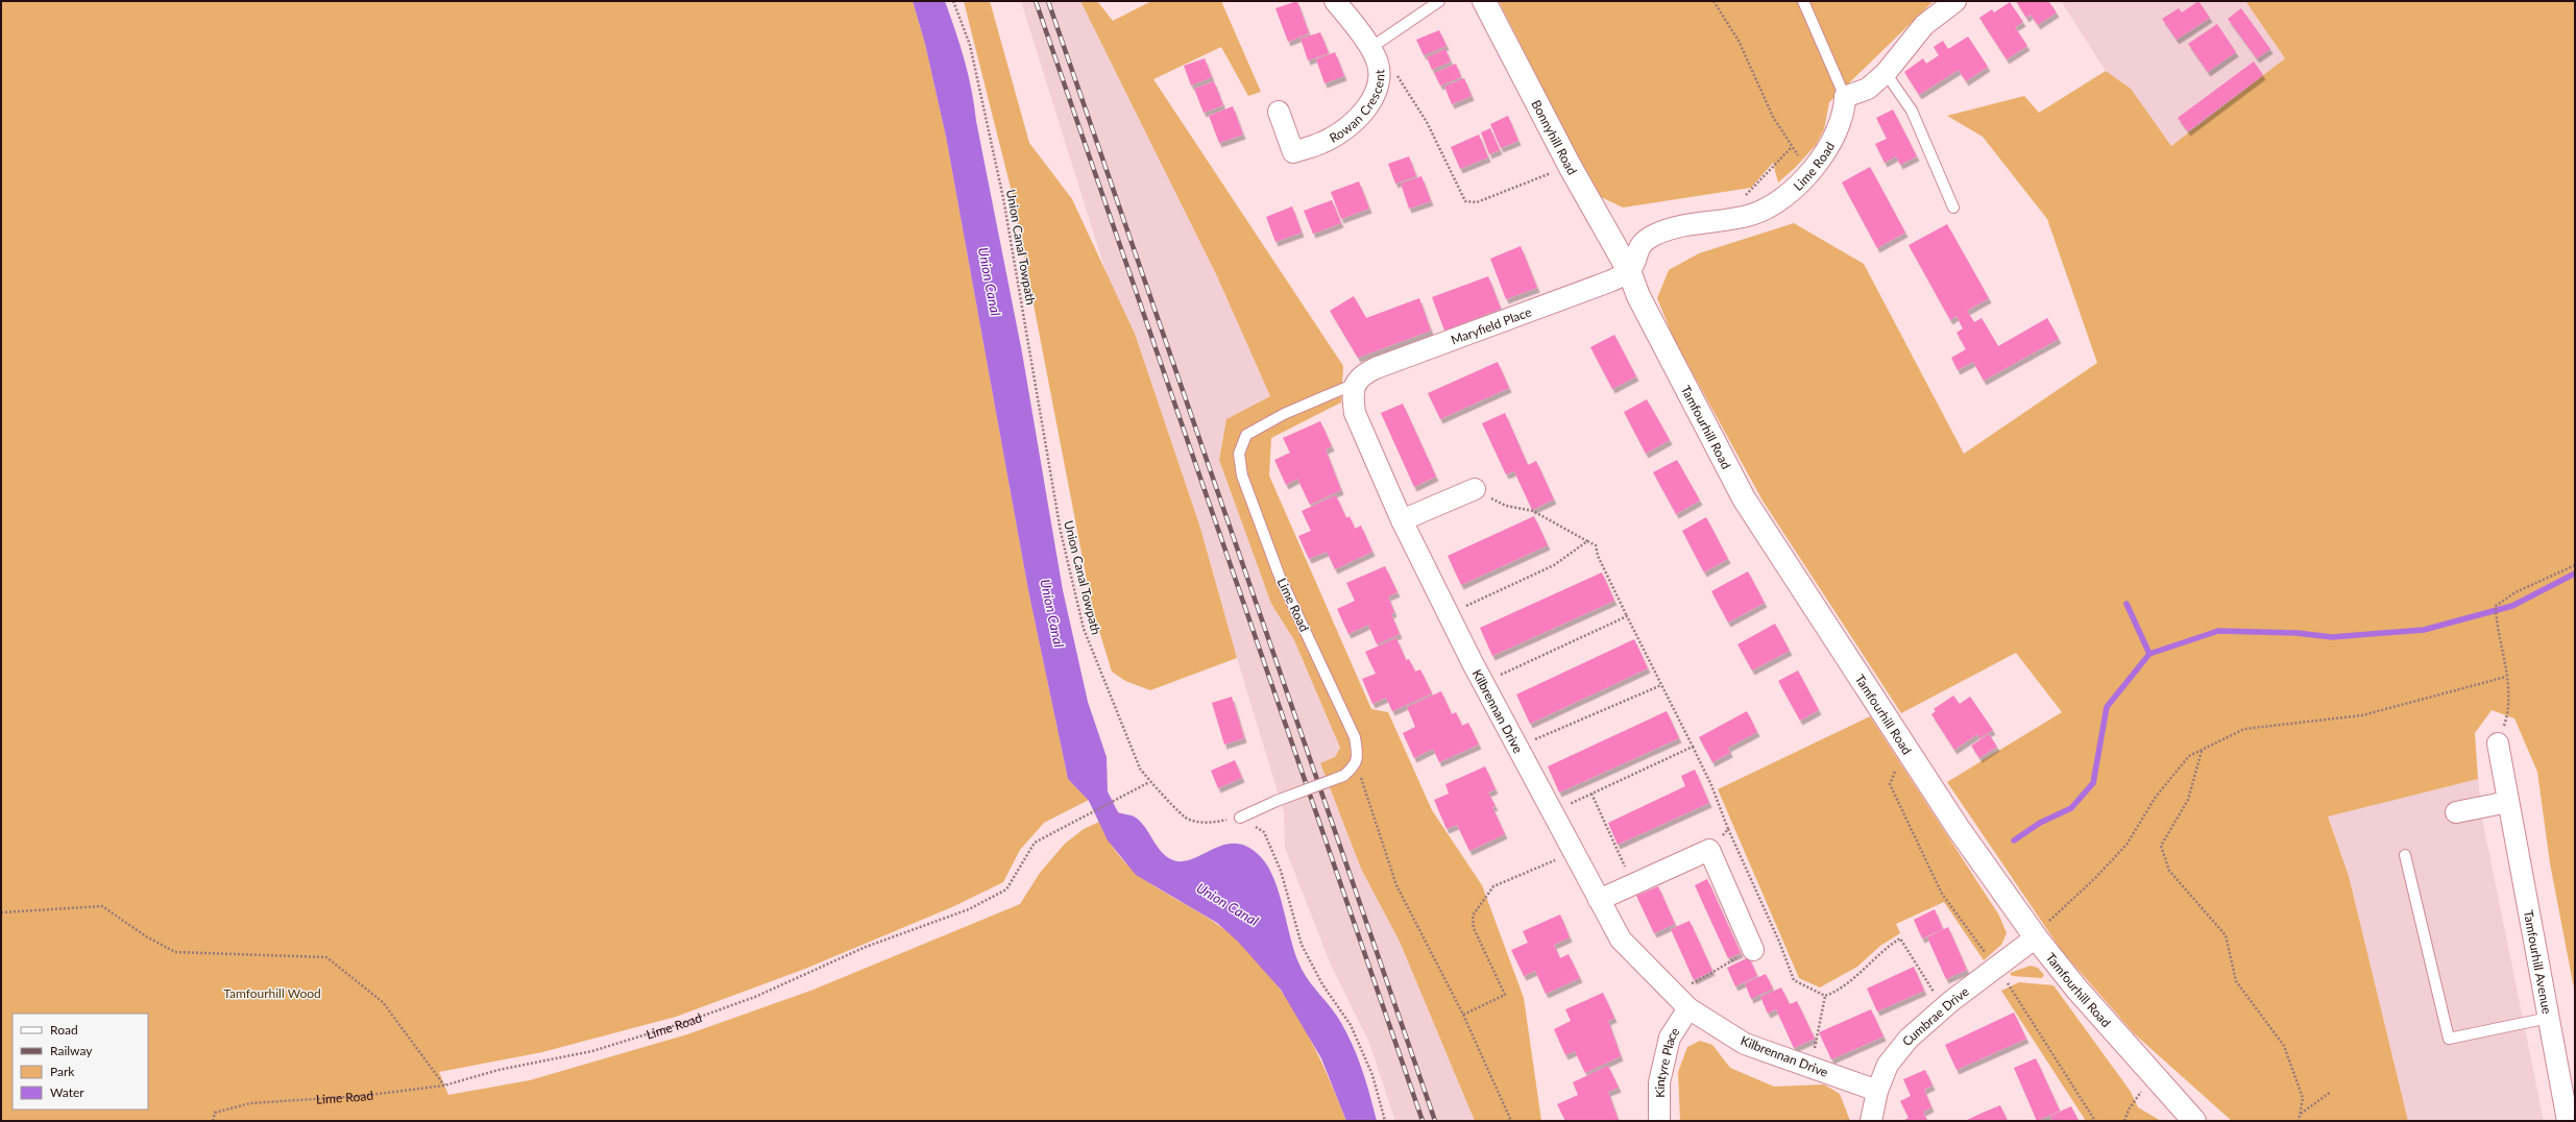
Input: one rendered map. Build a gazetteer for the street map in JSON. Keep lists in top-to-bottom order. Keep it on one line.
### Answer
{"streets":{"main road":["Bonnyhill Road","Tamfourhill Road"],"street":["Rowan Crescent","Lime Road","Maryfield Place","Kilbrennan Drive","Tamfourhill Avenue","Cumbrae Drive","Kintyre Place"],"path":["Union Canal Towpath"]},"crossings":[["Bonnyhill Road","Lime Road"],["Bonnyhill Road","Maryfield Place"],["Bonnyhill Road","Tamfourhill Road"],["Lime Road","Union Canal Towpath"],["Lime Road","Maryfield Place"],["Lime Road","Tamfourhill Road"],["Lime Road","Kilbrennan Drive"],["Maryfield Place","Tamfourhill Road"],["Maryfield Place","Kilbrennan Drive"],["Tamfourhill Road","Cumbrae Drive"],["Kilbrennan Drive","Cumbrae Drive"],["Kilbrennan Drive","Kintyre Place"]],"water":["Union Canal"],"parks":["Tamfourhill Wood"],"legend":["Road","Railway","Park","Water"]}
